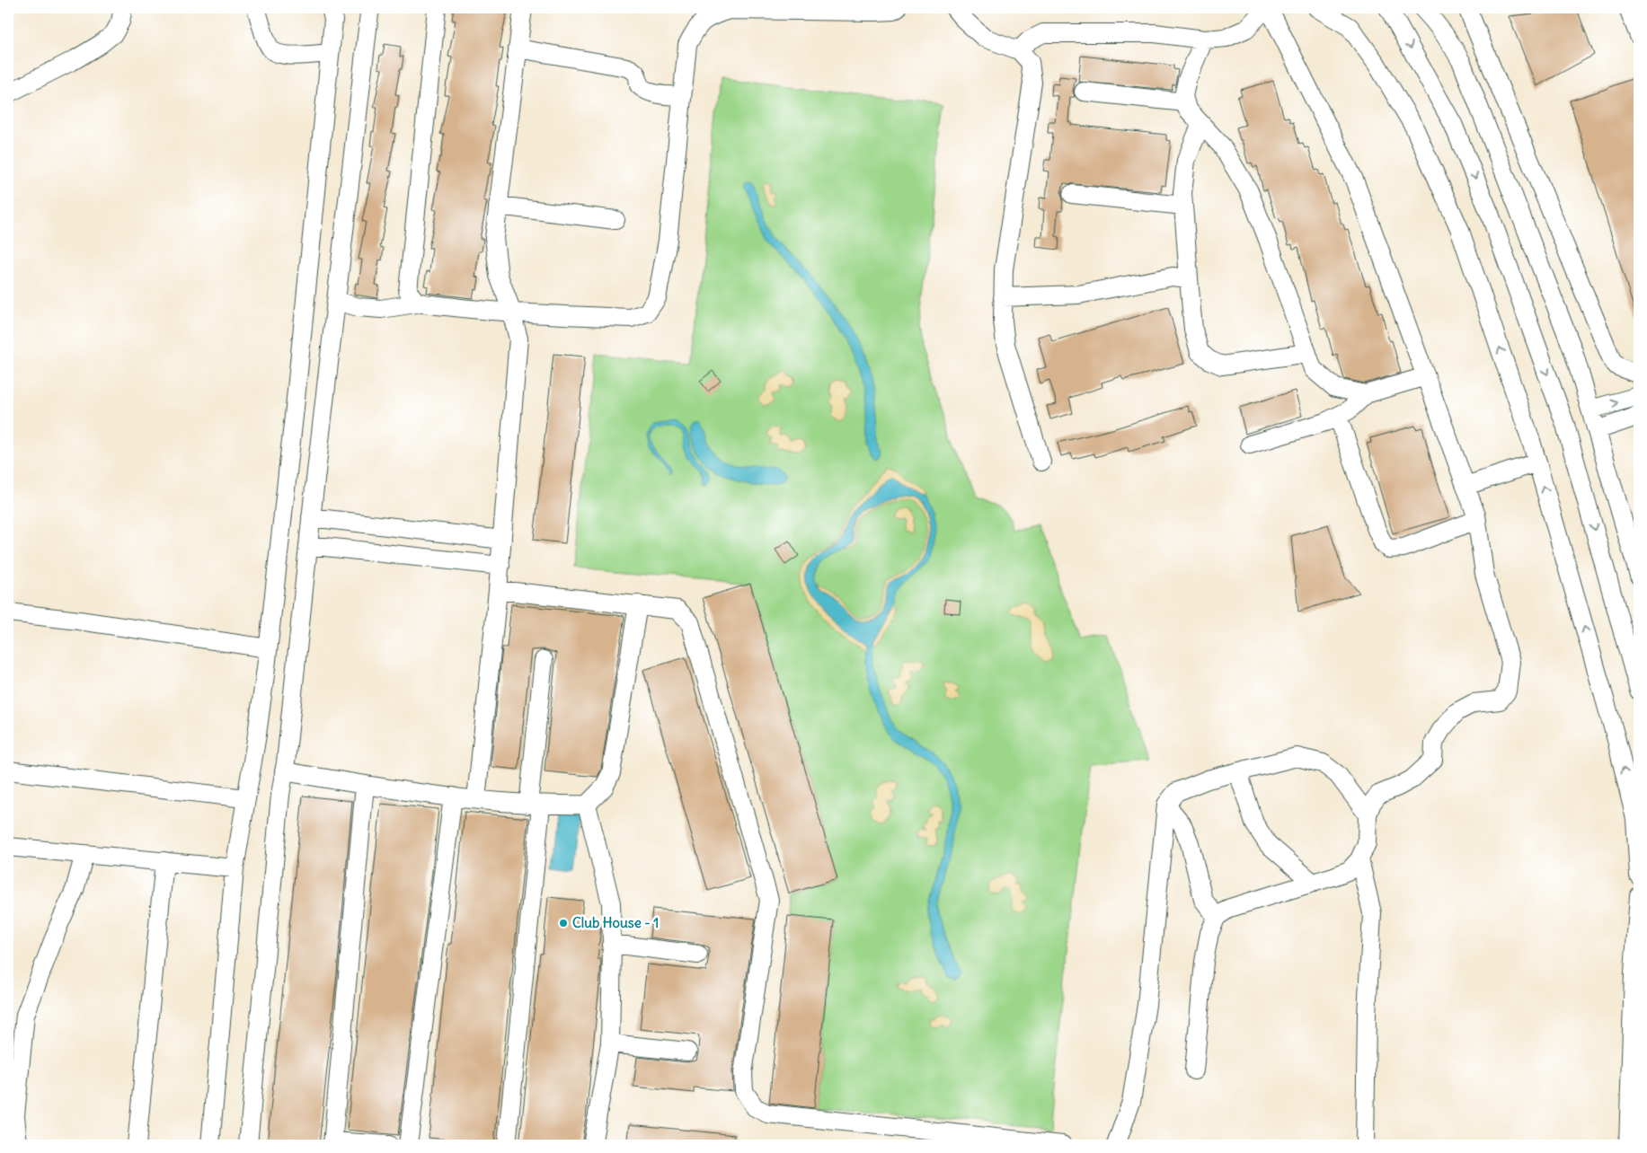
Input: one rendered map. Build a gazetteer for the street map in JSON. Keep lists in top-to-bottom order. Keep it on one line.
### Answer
{"places":["Club House - 1"]}
